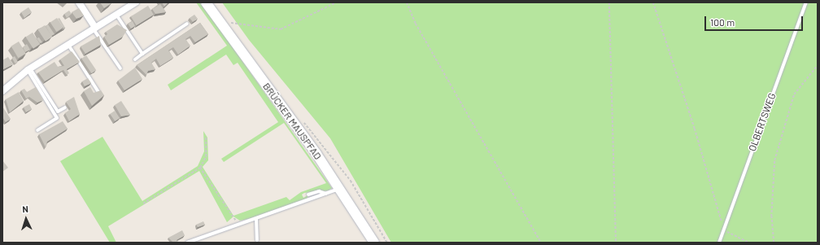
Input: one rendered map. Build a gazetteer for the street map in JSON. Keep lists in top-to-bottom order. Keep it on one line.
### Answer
{"streets":{"main road":["BRÜCKER MAUSPFAD"],"lane":["OLBERTSWEG"]},"scale_bar":"100 m","north":"top"}
